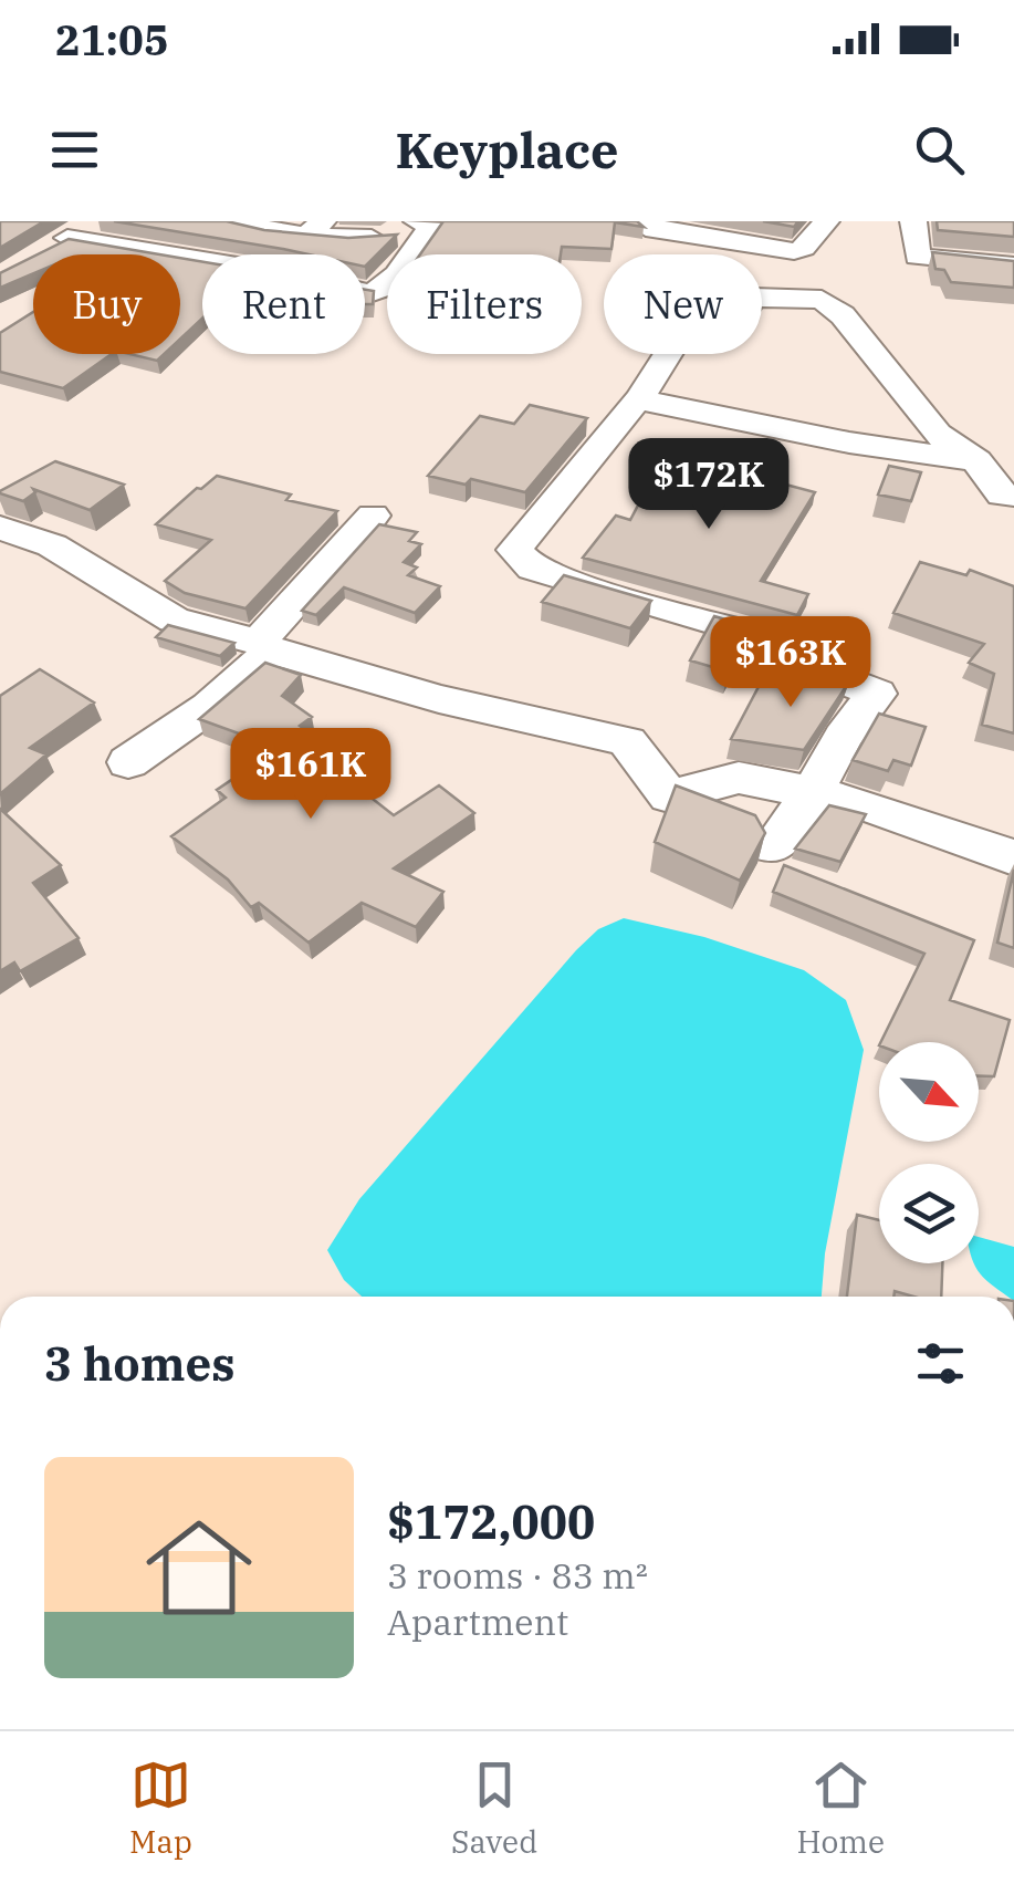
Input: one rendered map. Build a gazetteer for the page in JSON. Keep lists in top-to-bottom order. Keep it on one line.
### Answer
{"north":"bottom right","page":{"status":"21:05","header":"Keyplace","chip":["Buy","Rent","Filters","New"],"price":["$172K","$163K","$161K"],"heading":"3 homes","list":[{"name":"$172,000","note":"3 rooms · 83 m² · Apartment"}],"tabs":["Map","Saved","Home"]}}
